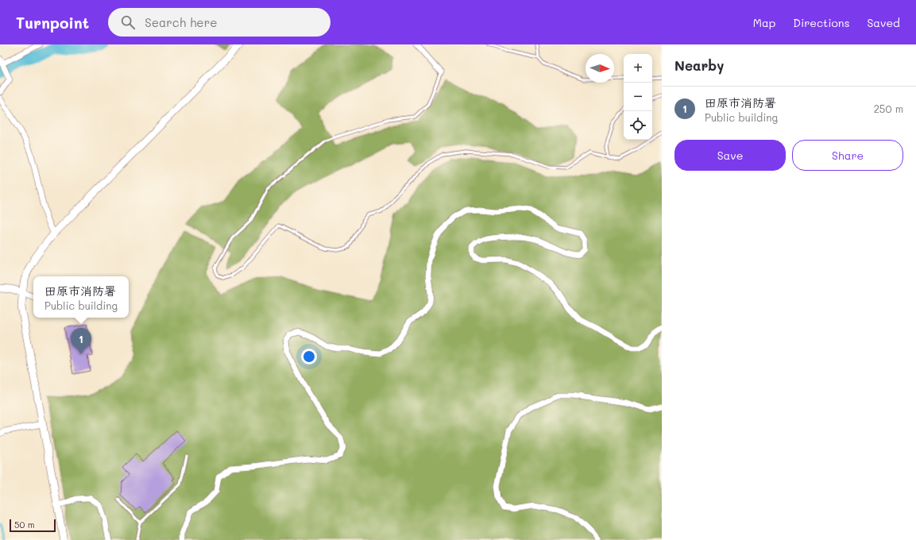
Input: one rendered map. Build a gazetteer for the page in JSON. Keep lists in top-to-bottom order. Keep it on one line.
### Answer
{"scale_bar":"50 m","north":"right","page":{"header":"Turnpoint","search":"Search here","nav":["Map","Directions","Saved"],"heading":"Nearby","map_buttons":["+","−"],"list":[{"mark":"1","name":"田原市消防署","note":"Public building","value":"250 m"}],"buttons":["Save","Share"],"popup":["田原市消防署","Public building"],"pins":"1","scale":"50 m"}}
